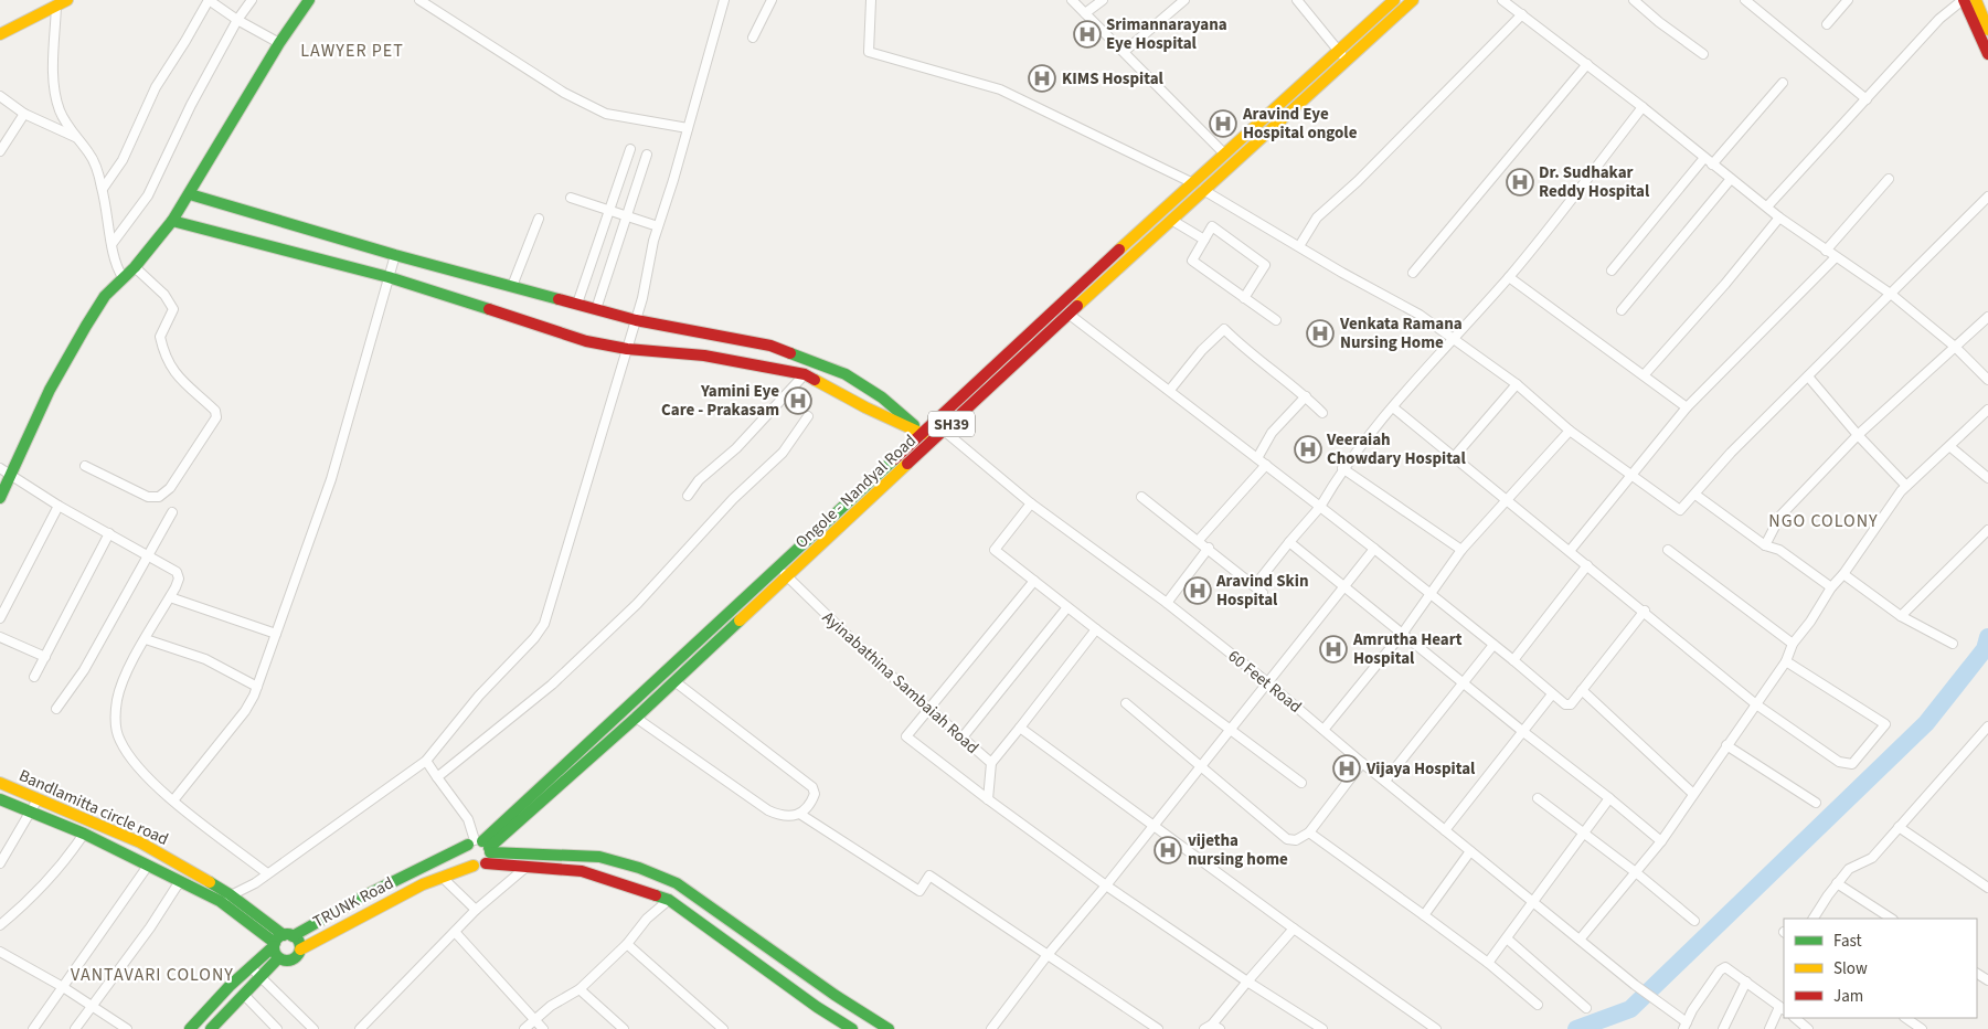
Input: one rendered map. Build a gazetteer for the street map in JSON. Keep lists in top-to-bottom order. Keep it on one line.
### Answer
{"streets":{"main road":["SH39","Ongole - Nandyal Road","Bandlamitta circle road","TRUNK Road"],"street":["60 Feet Road","Ayinabathina Sambaiah Road"]},"crossings":[["Ongole - Nandyal Road","60 Feet Road"],["Ongole - Nandyal Road","Ayinabathina Sambaiah Road"],["Ongole - Nandyal Road","TRUNK Road"],["Bandlamitta circle road","TRUNK Road"]],"districts":["LAWYER PET","NGO COLONY","VANTAVARI COLONY"],"places":{"hospital":["Srimannarayana Eye Hospital","KIMS Hospital","Aravind Eye Hospital ongole","Dr. Sudhakar Reddy Hospital","Venkata Ramana Nursing Home","Yamini Eye Care - Prakasam","Veeraiah Chowdary Hospital","Aravind Skin Hospital","Amrutha Heart Hospital","Vijaya Hospital","vijetha nursing home"]},"legend":["Fast","Slow","Jam"]}
